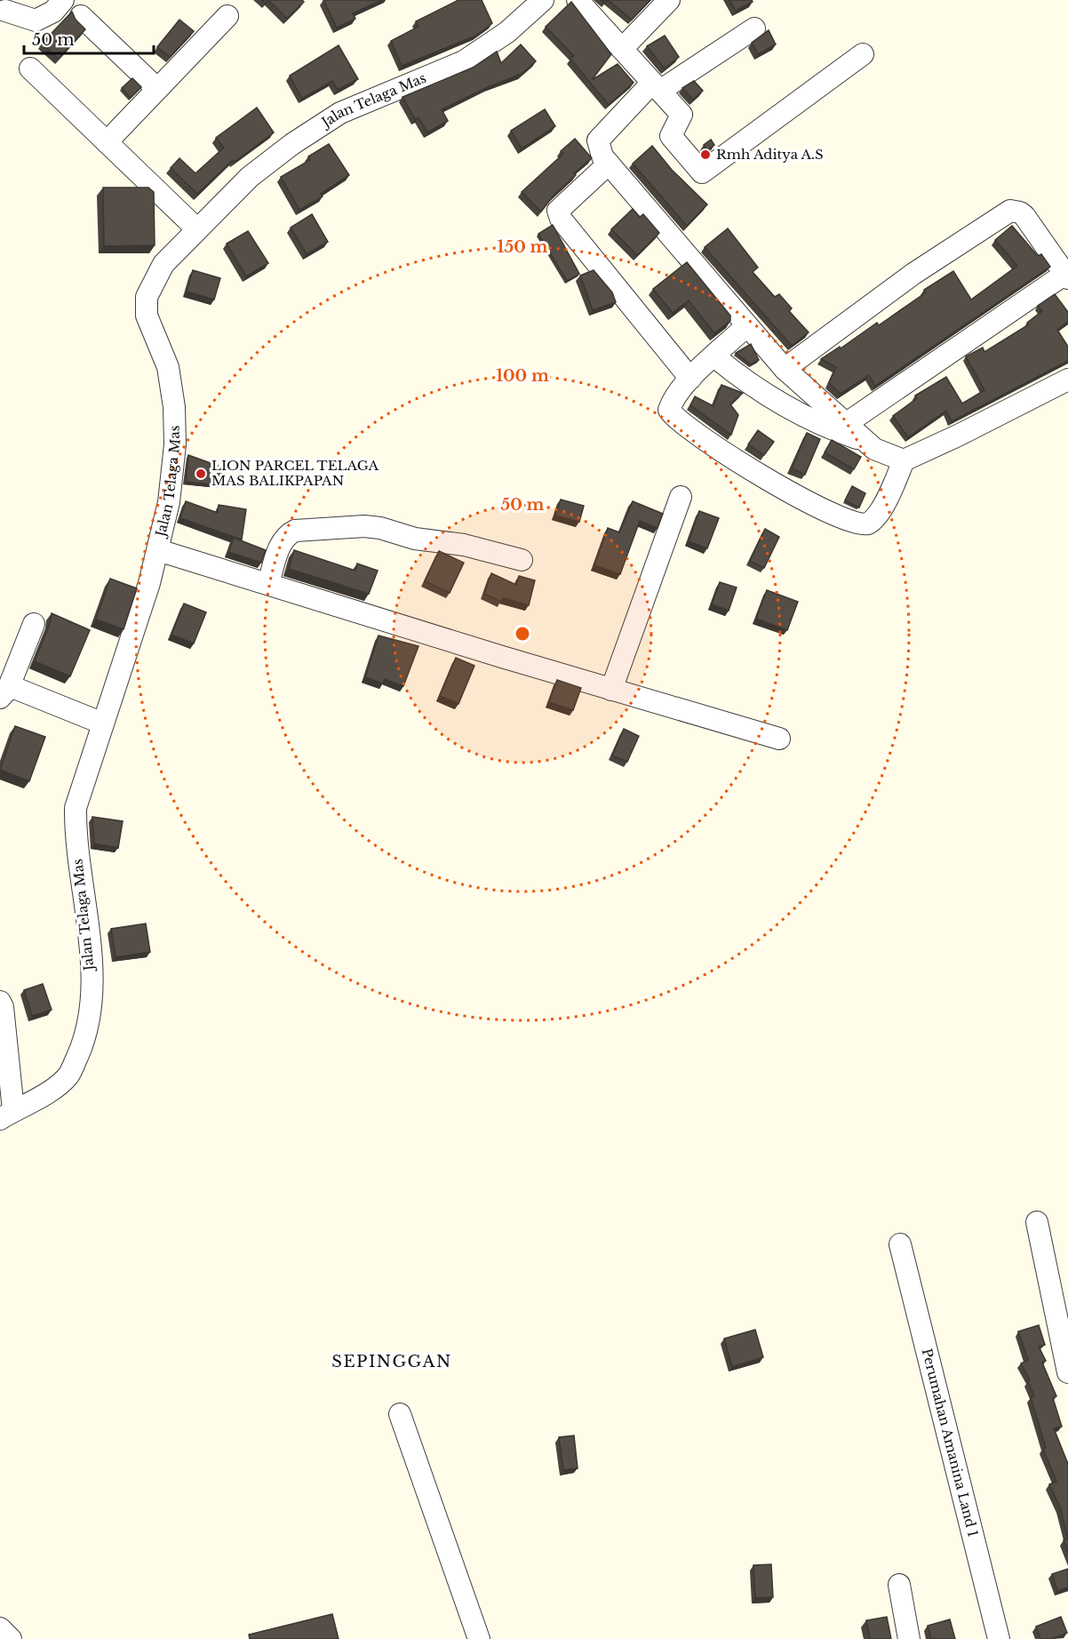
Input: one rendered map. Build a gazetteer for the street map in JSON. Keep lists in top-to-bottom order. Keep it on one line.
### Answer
{"streets":{"street":["Jalan Telaga Mas","Perumahan Amanina Land 1"]},"districts":["SEPINGGAN"],"places":["Rmh Aditya A.S","LION PARCEL TELAGA MAS BALIKPAPAN"],"scale_bar":"50 m","rings":["150 m","100 m","50 m"]}
